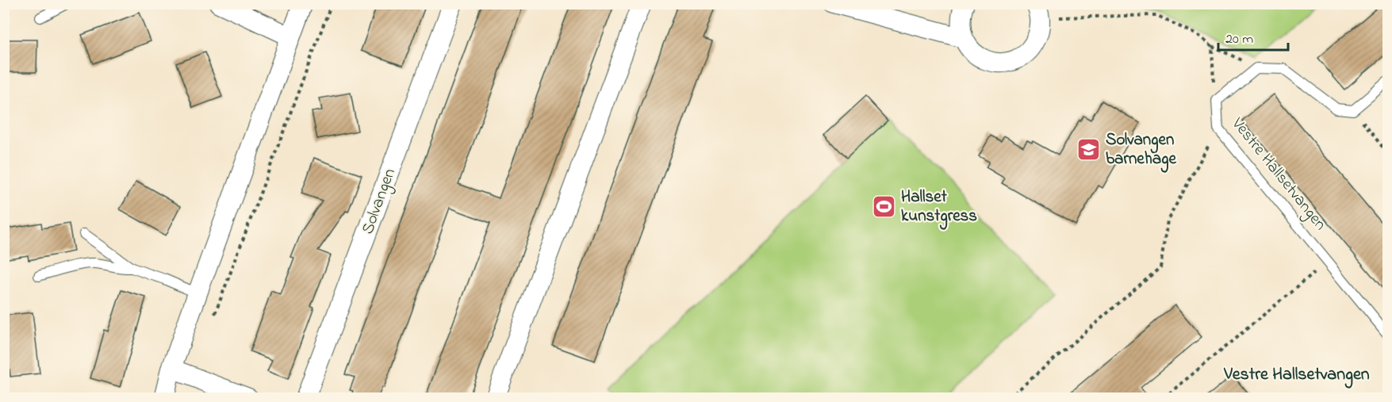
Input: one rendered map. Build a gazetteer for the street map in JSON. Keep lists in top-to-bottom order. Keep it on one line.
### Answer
{"streets":{"street":["Solvangen"],"lane":["Vestre Hallsetvangen"]},"districts":["Vestre Hallsetvangen"],"places":{"school or university":["Solvangen barnehage"],"sports":["Hallset kunstgress"]},"scale_bar":"20 m"}
